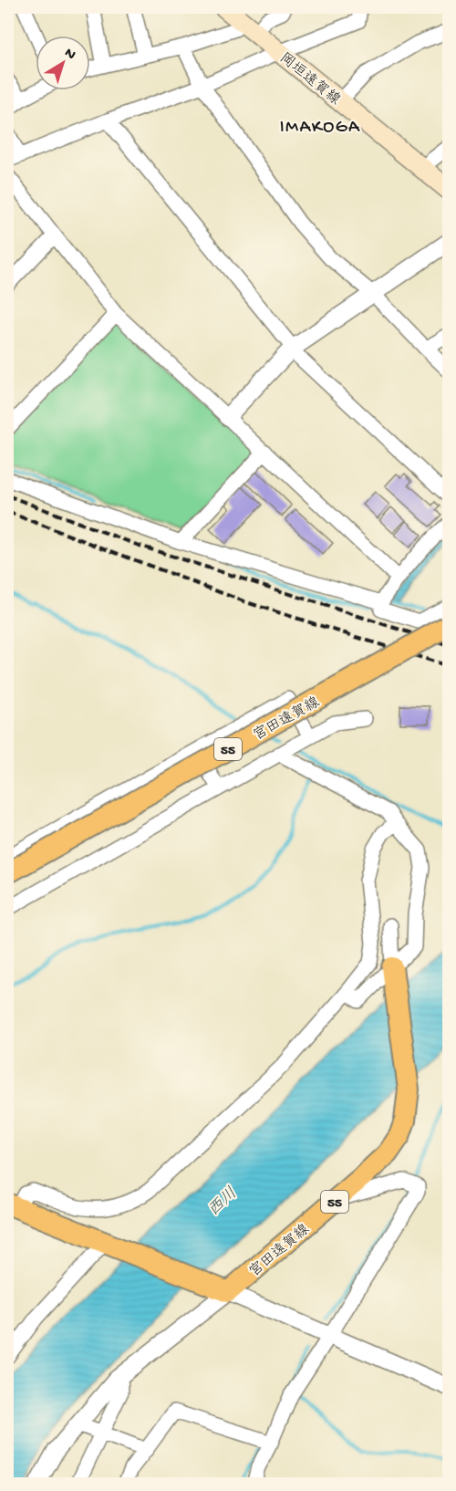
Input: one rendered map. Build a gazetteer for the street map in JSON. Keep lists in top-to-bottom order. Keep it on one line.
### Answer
{"streets":{"main road":["岡垣遠賀線","宮田遠賀線","55"]},"districts":["IMAKOGA"],"water":["西川"],"north":"top right"}
